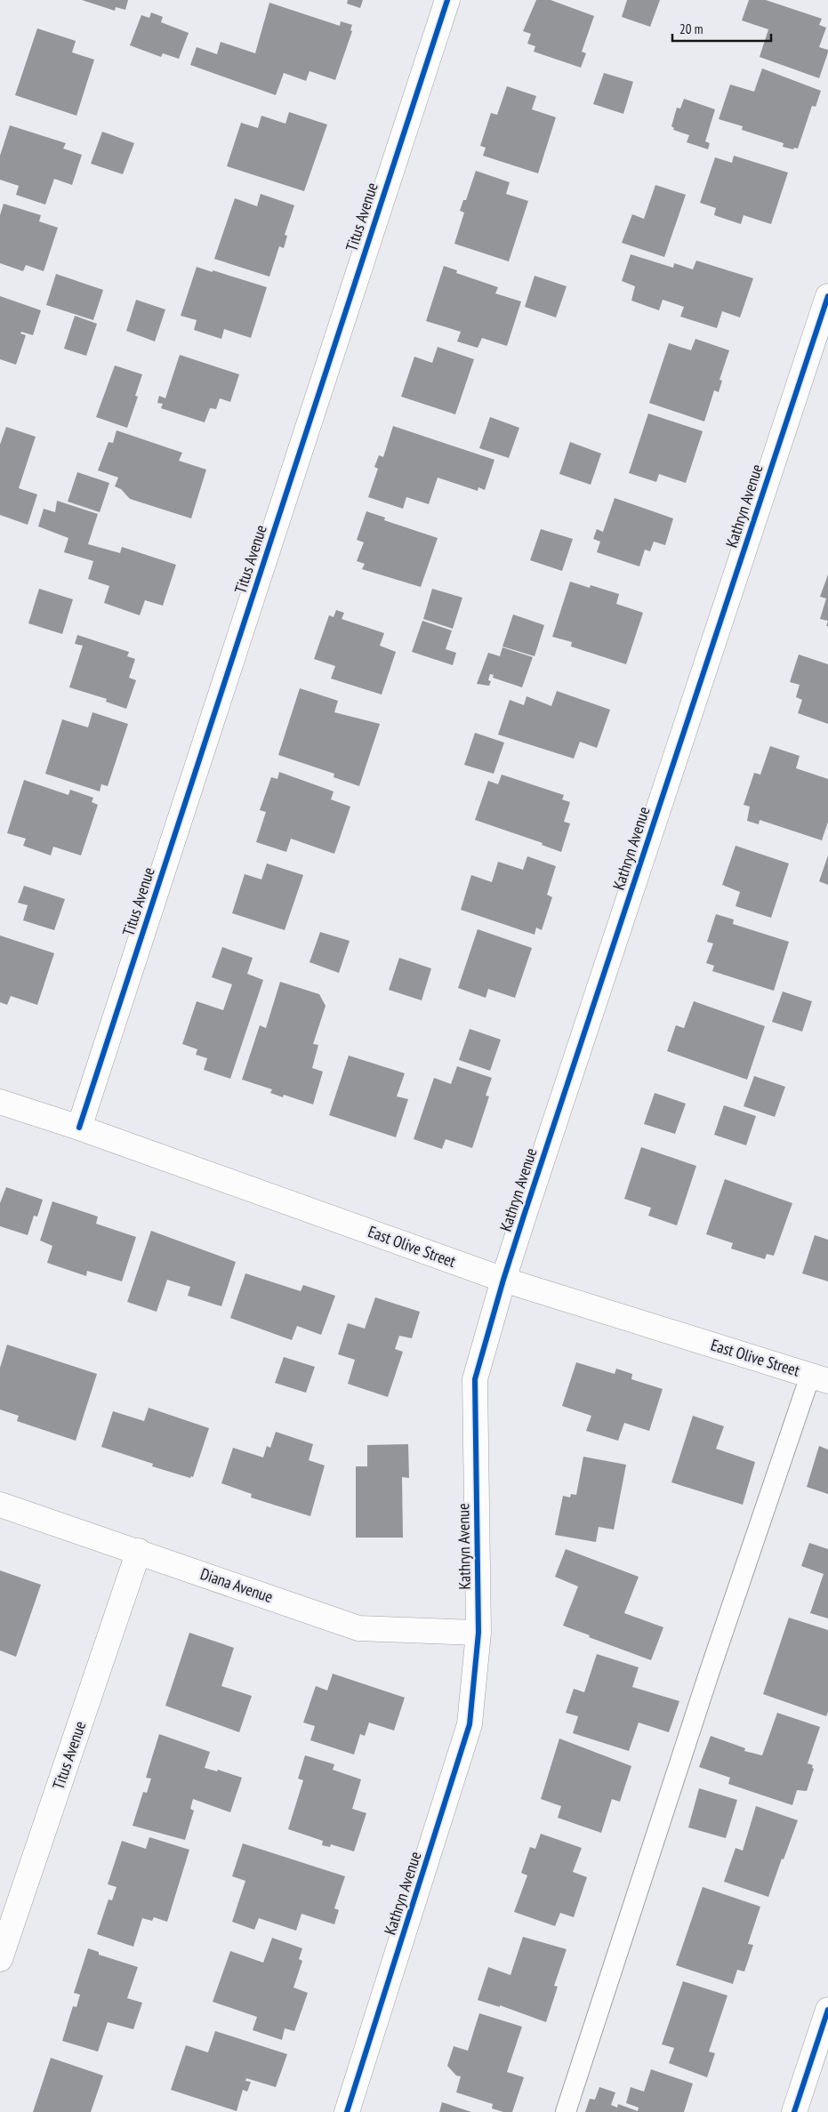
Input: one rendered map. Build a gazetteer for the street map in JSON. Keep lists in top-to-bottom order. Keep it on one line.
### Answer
{"streets":{"street":["Titus Avenue","Kathryn Avenue","East Olive Street","Diana Avenue"]},"crossings":[["Titus Avenue","East Olive Street"],["Titus Avenue","Diana Avenue"],["Kathryn Avenue","East Olive Street"],["Kathryn Avenue","Diana Avenue"]],"scale_bar":"20 m"}
